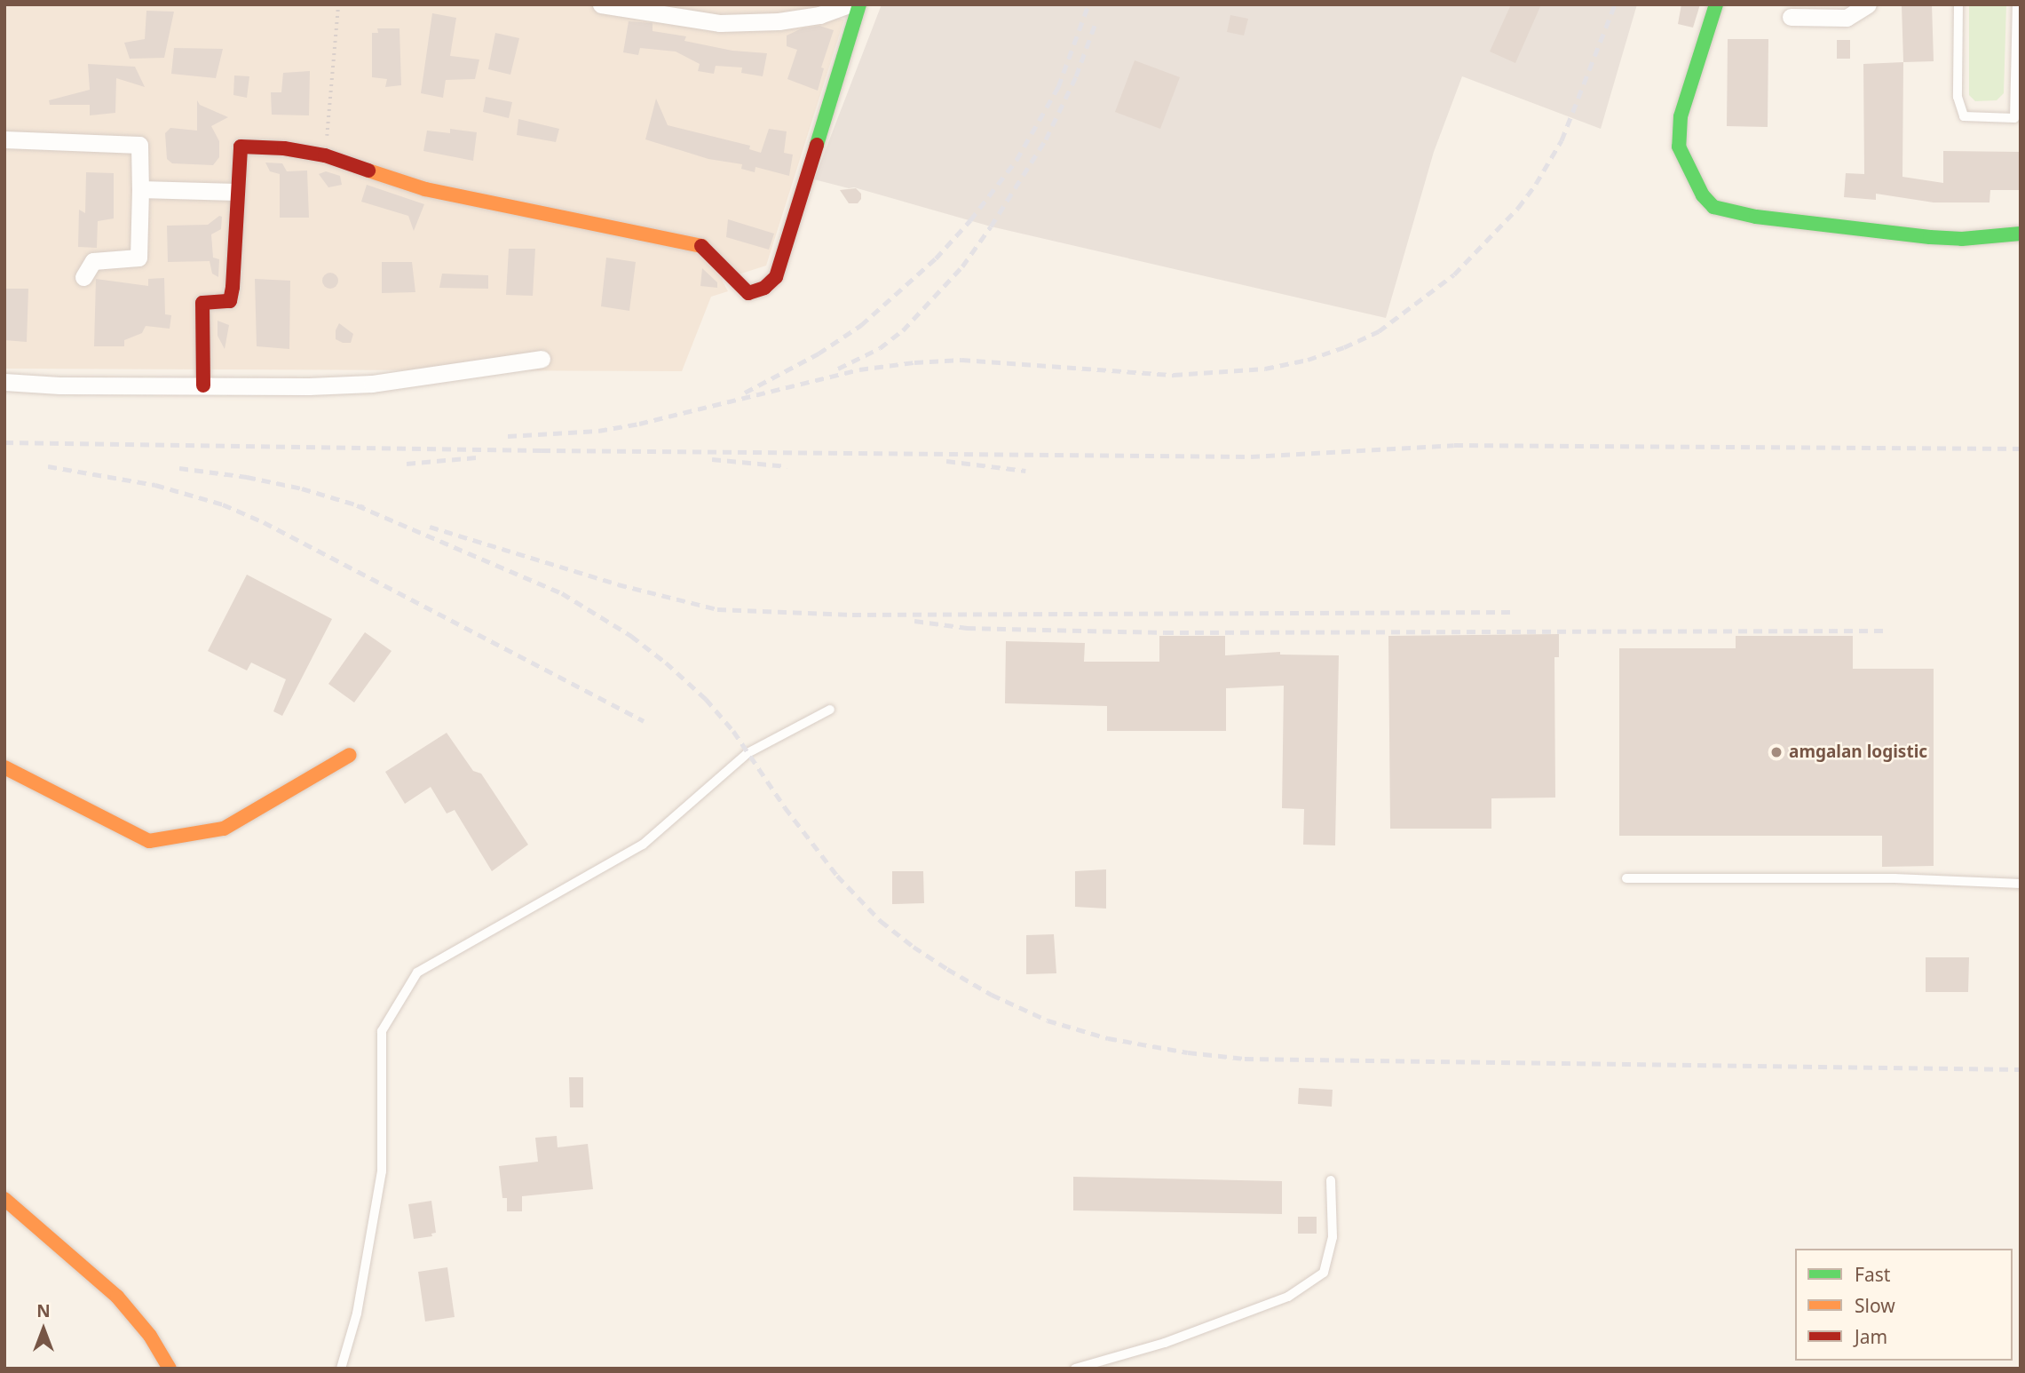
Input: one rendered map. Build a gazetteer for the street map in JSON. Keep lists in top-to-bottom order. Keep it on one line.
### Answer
{"places":["amgalan logistic"],"legend":["Fast","Slow","Jam"],"north":"top"}
